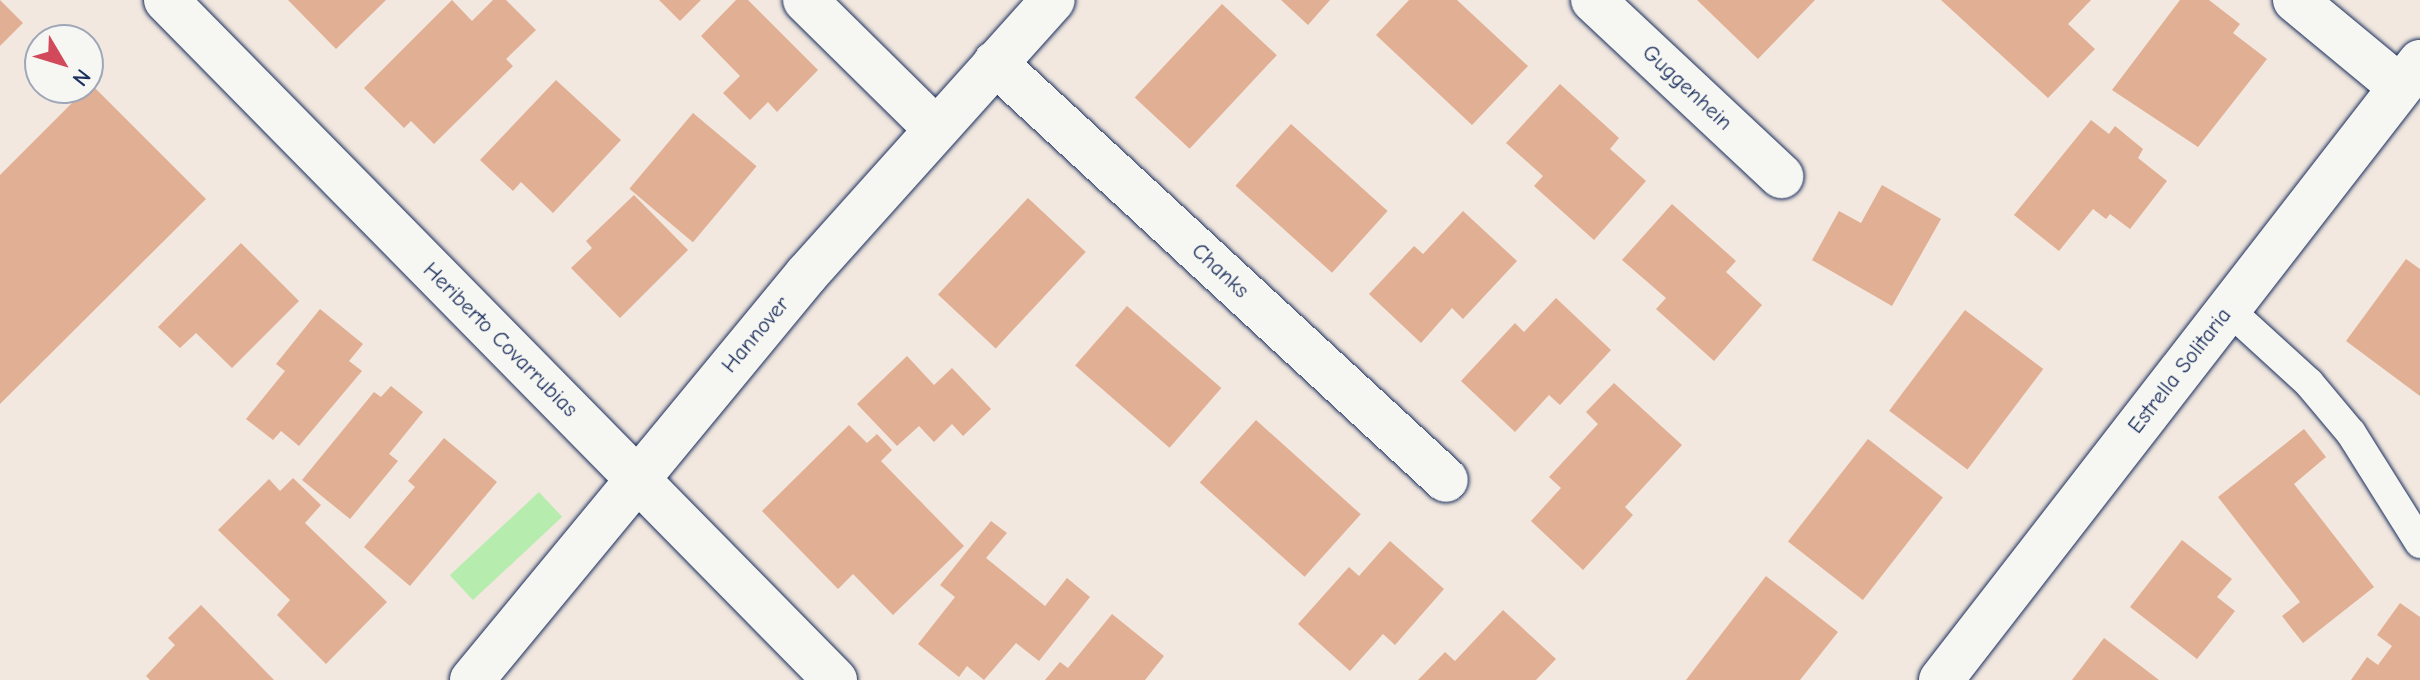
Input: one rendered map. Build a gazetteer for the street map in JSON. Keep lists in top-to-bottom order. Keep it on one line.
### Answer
{"streets":{"street":["Guggenhein","Chanks","Hannover","Heriberto Covarrubias","Estrella Solitaria"]},"crossings":[["Chanks","Hannover"],["Hannover","Heriberto Covarrubias"]],"north":"bottom right"}
